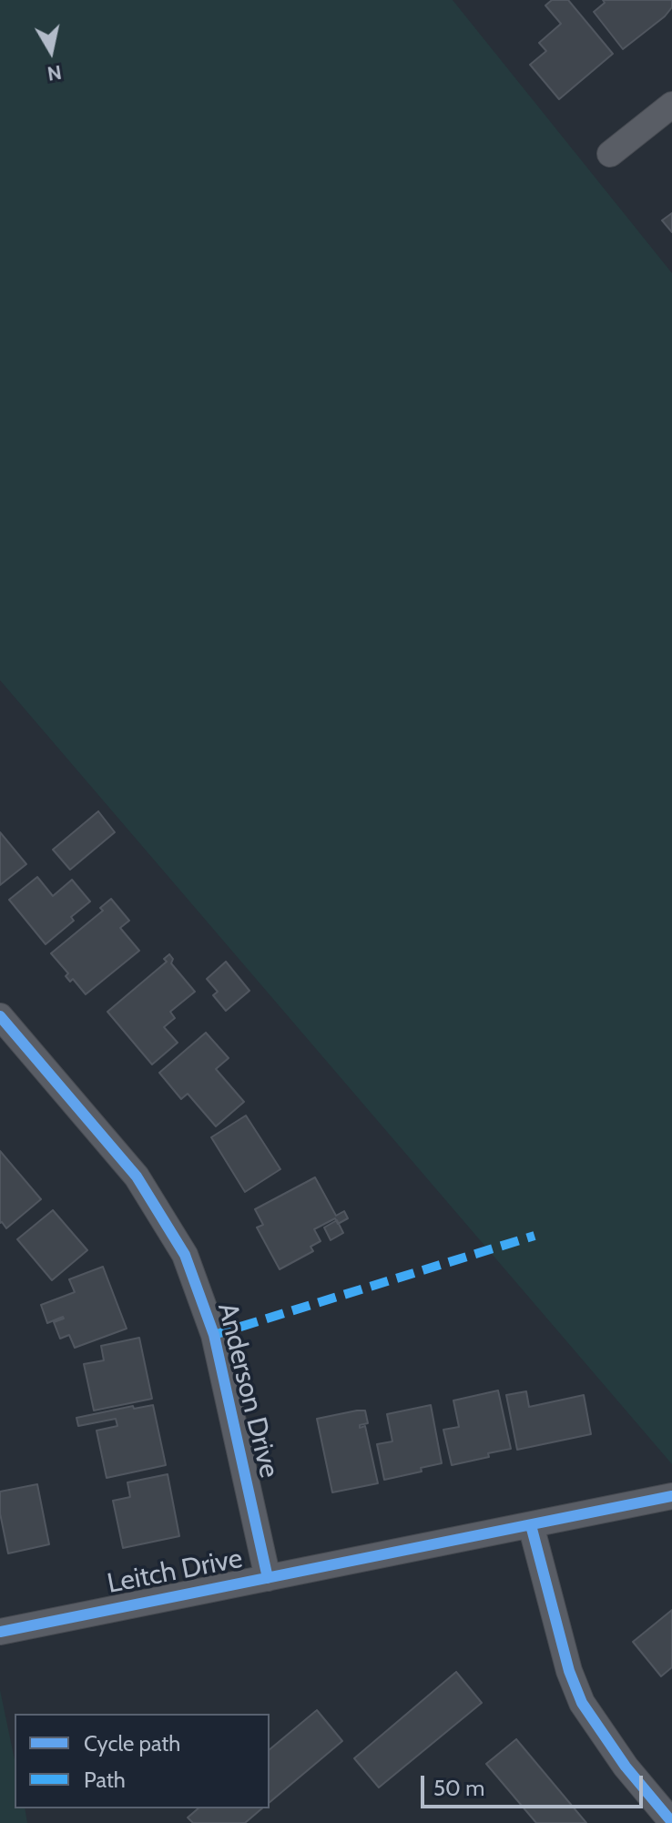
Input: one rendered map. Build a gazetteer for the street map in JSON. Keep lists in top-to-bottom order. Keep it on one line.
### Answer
{"streets":{"street":["Anderson Drive","Leitch Drive"]},"crossings":[["Anderson Drive","Leitch Drive"]],"legend":["Cycle path","Path"],"scale_bar":"50 m","north":"bottom"}
